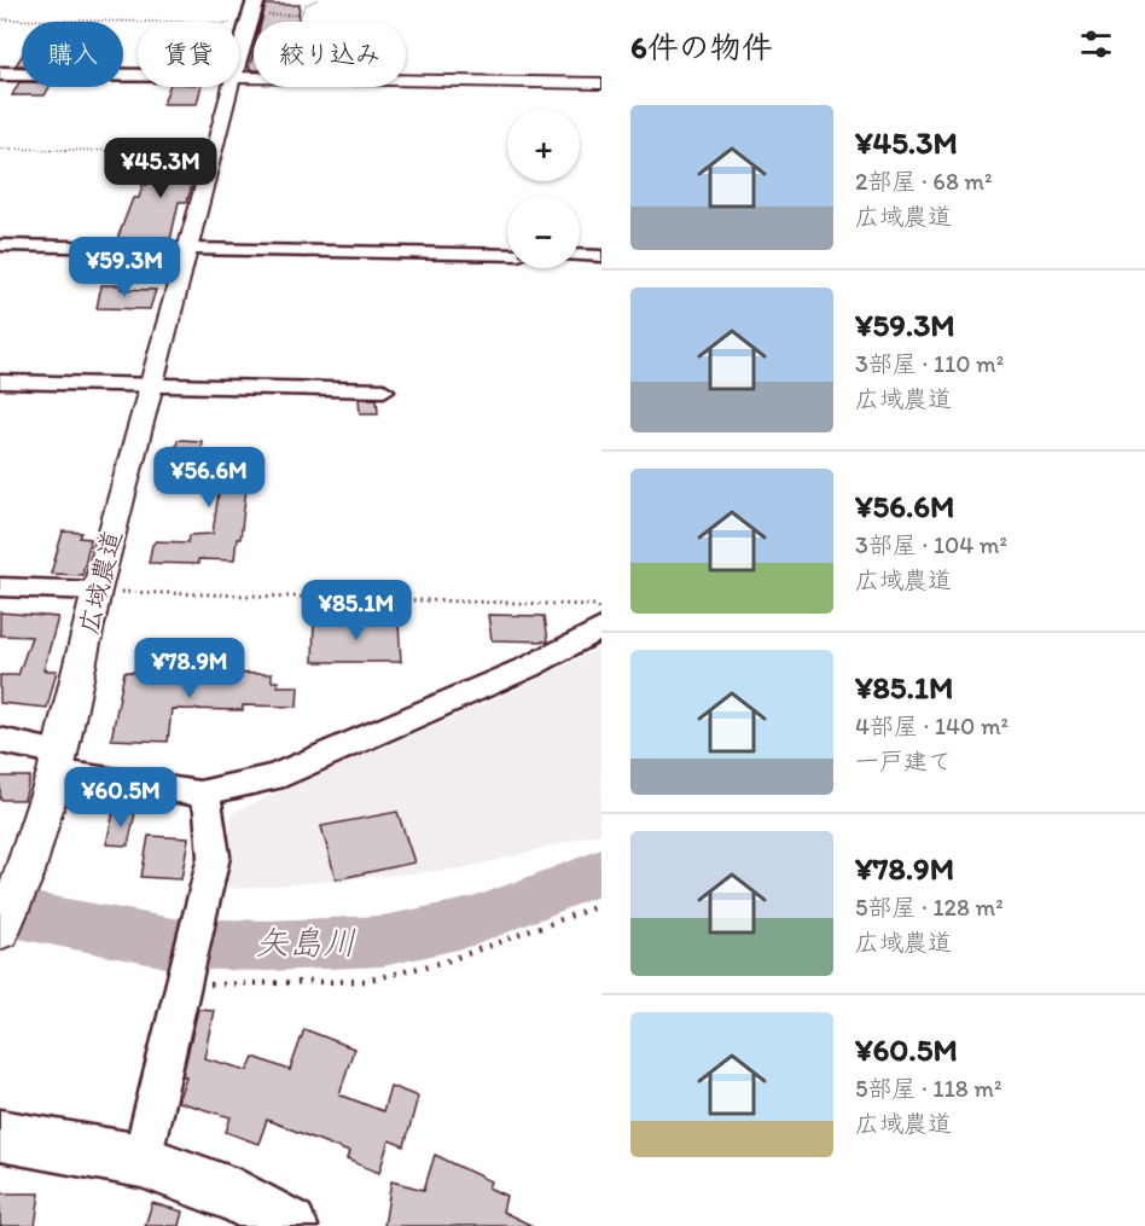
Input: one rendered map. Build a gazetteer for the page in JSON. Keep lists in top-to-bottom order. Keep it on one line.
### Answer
{"streets":{"street":["広域農道"]},"water":["矢島川"],"page":{"heading":"6件の物件","chip":["購入","賃貸","絞り込み"],"list":[{"name":"¥45.3M","note":"2部屋 · 68 m² · 広域農道"},{"name":"¥59.3M","note":"3部屋 · 110 m² · 広域農道"},{"name":"¥56.6M","note":"3部屋 · 104 m² · 広域農道"},{"name":"¥85.1M","note":"4部屋 · 140 m² · 一戸建て"},{"name":"¥78.9M","note":"5部屋 · 128 m² · 広域農道"},{"name":"¥60.5M","note":"5部屋 · 118 m² · 広域農道"}],"map_buttons":["+","−"],"price":["¥45.3M","¥59.3M","¥56.6M","¥85.1M","¥78.9M","¥60.5M"]}}
